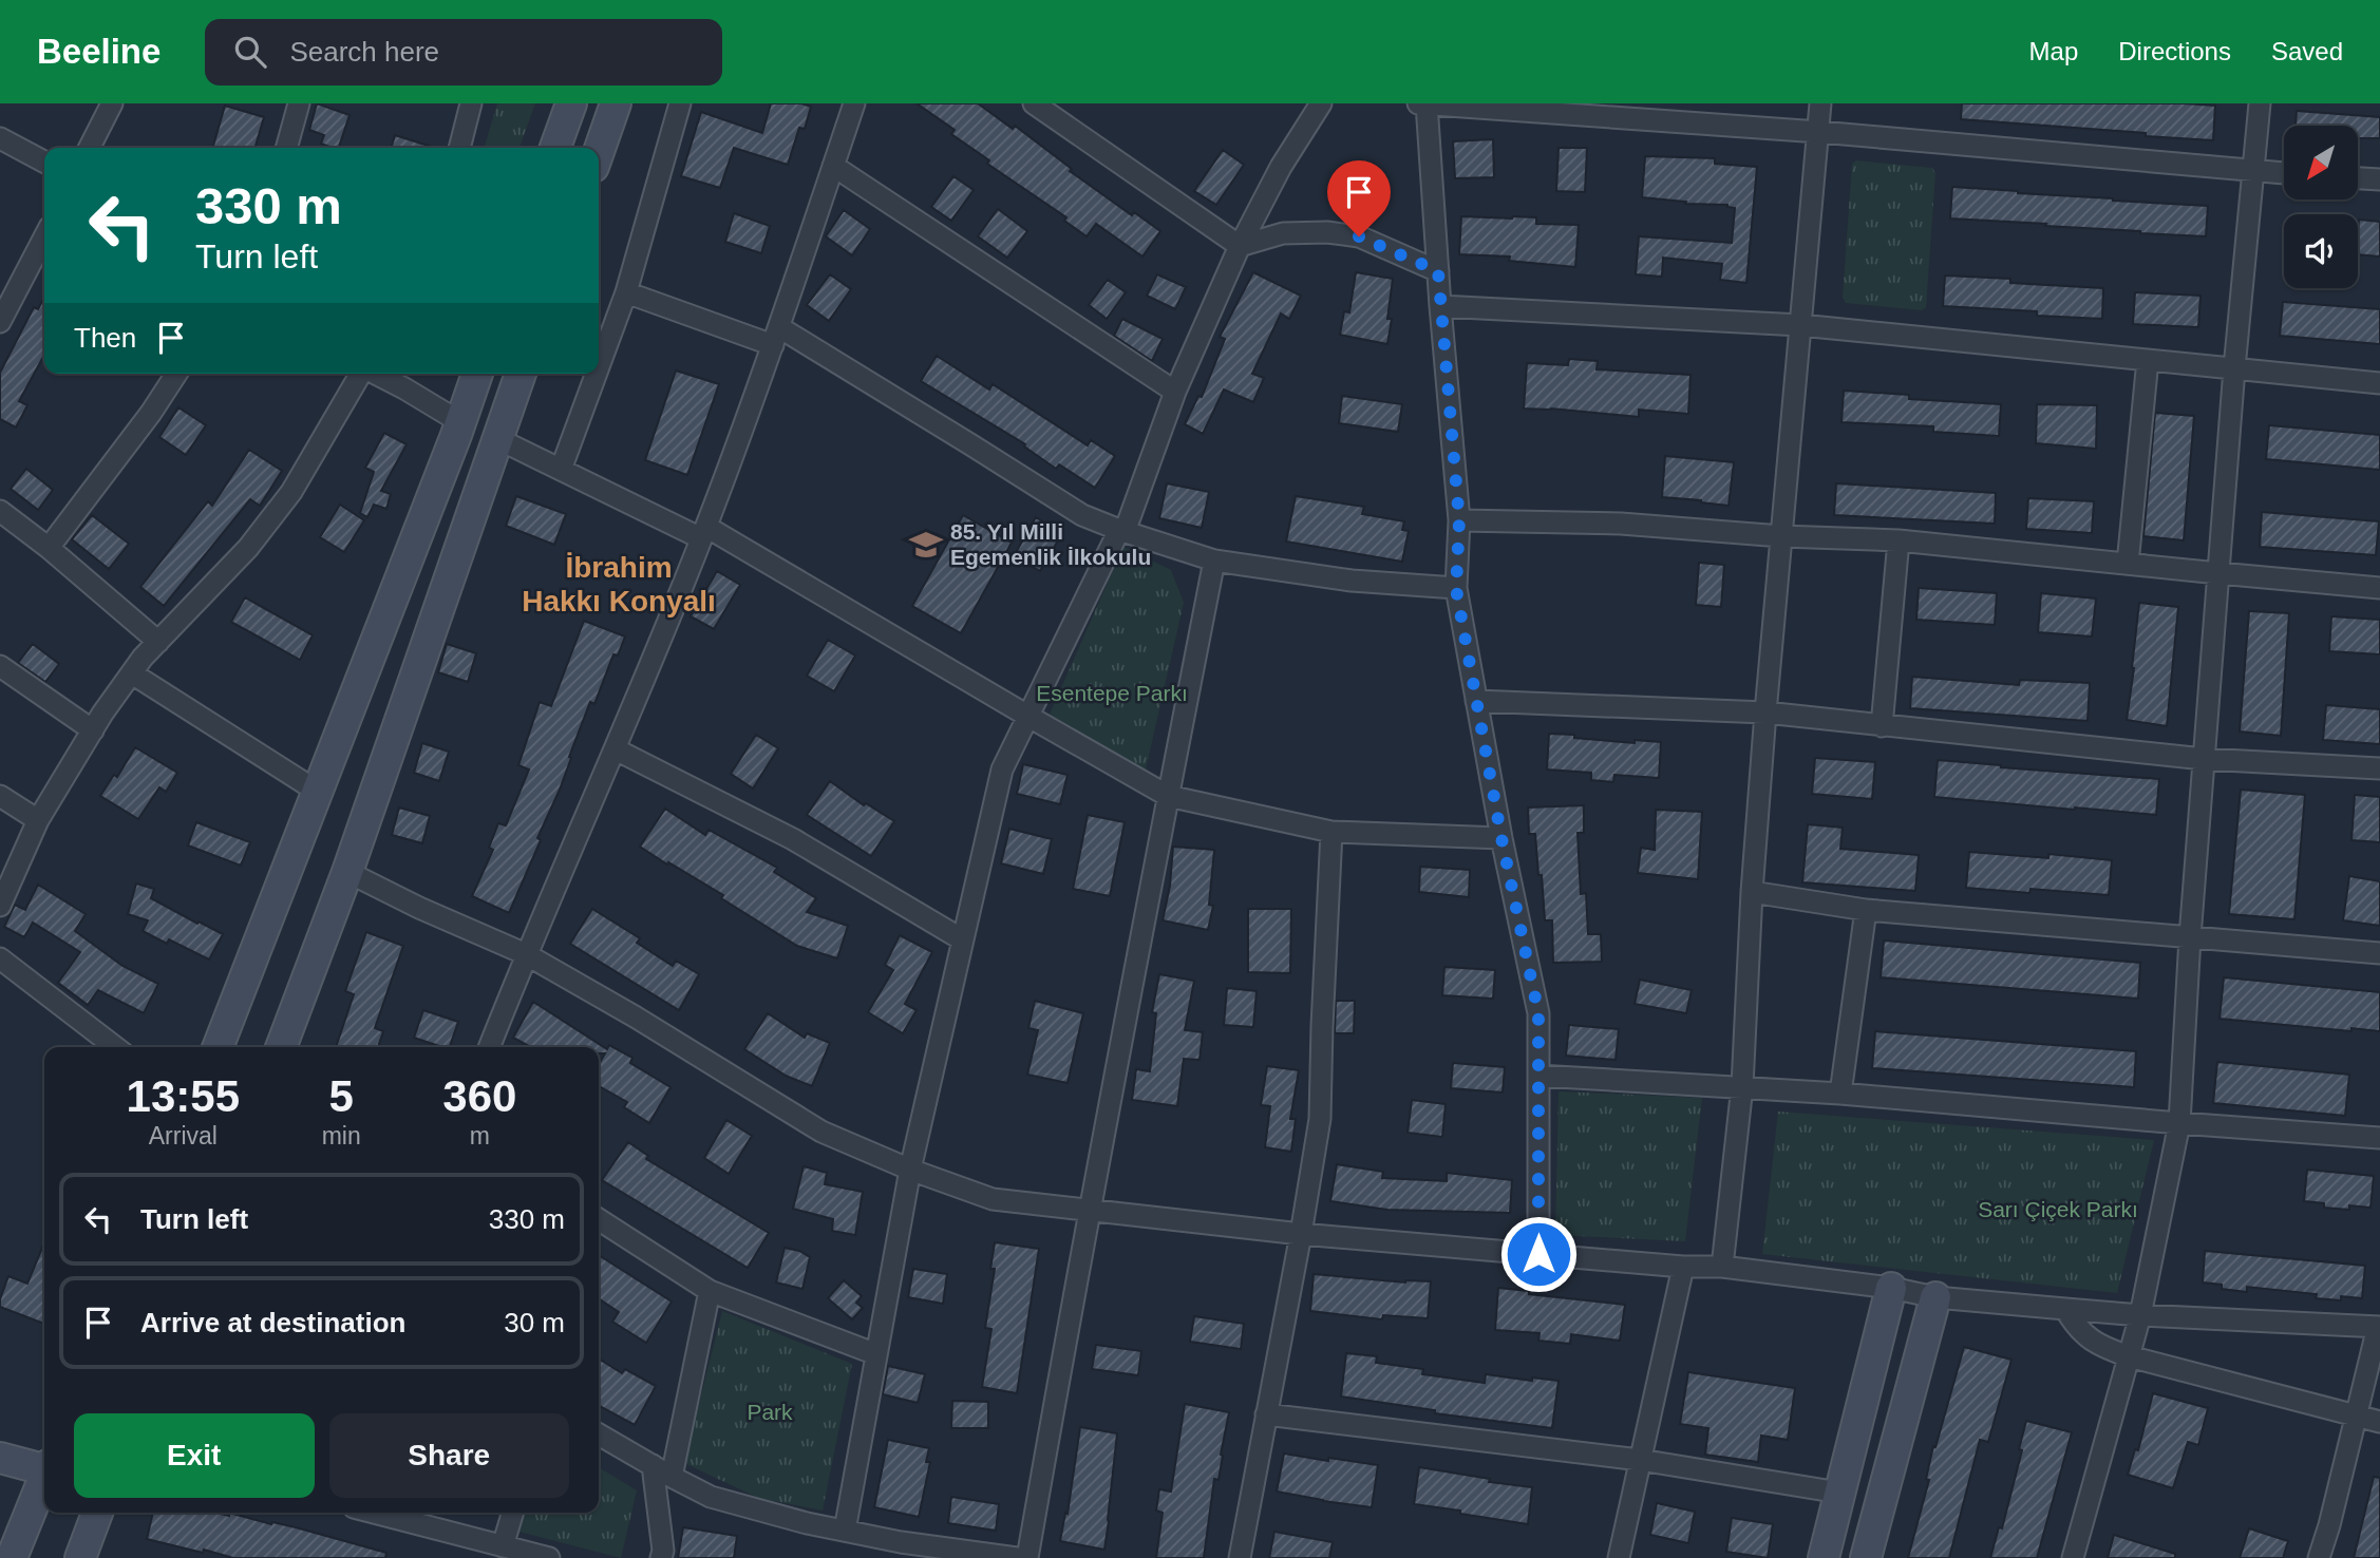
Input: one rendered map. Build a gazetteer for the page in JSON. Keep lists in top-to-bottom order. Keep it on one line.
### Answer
{"districts":["İbrahim Hakkı Konyalı"],"parks":["Esentepe Parkı","Sarı Çiçek Parkı","Park"],"places":{"school or university":["85. Yıl Milli Egemenlik İlkokulu"]},"north":"bottom left","page":{"header":"Beeline","search":"Search here","nav":["Map","Directions","Saved"],"turn":["330 m","Turn left"],"then":"Then","eta":["13:55","Arrival","5","min","360","m"],"list":[{"name":"Turn left","value":"330 m"},{"name":"Arrive at destination","value":"30 m"}],"buttons":["Exit","Share"]}}
